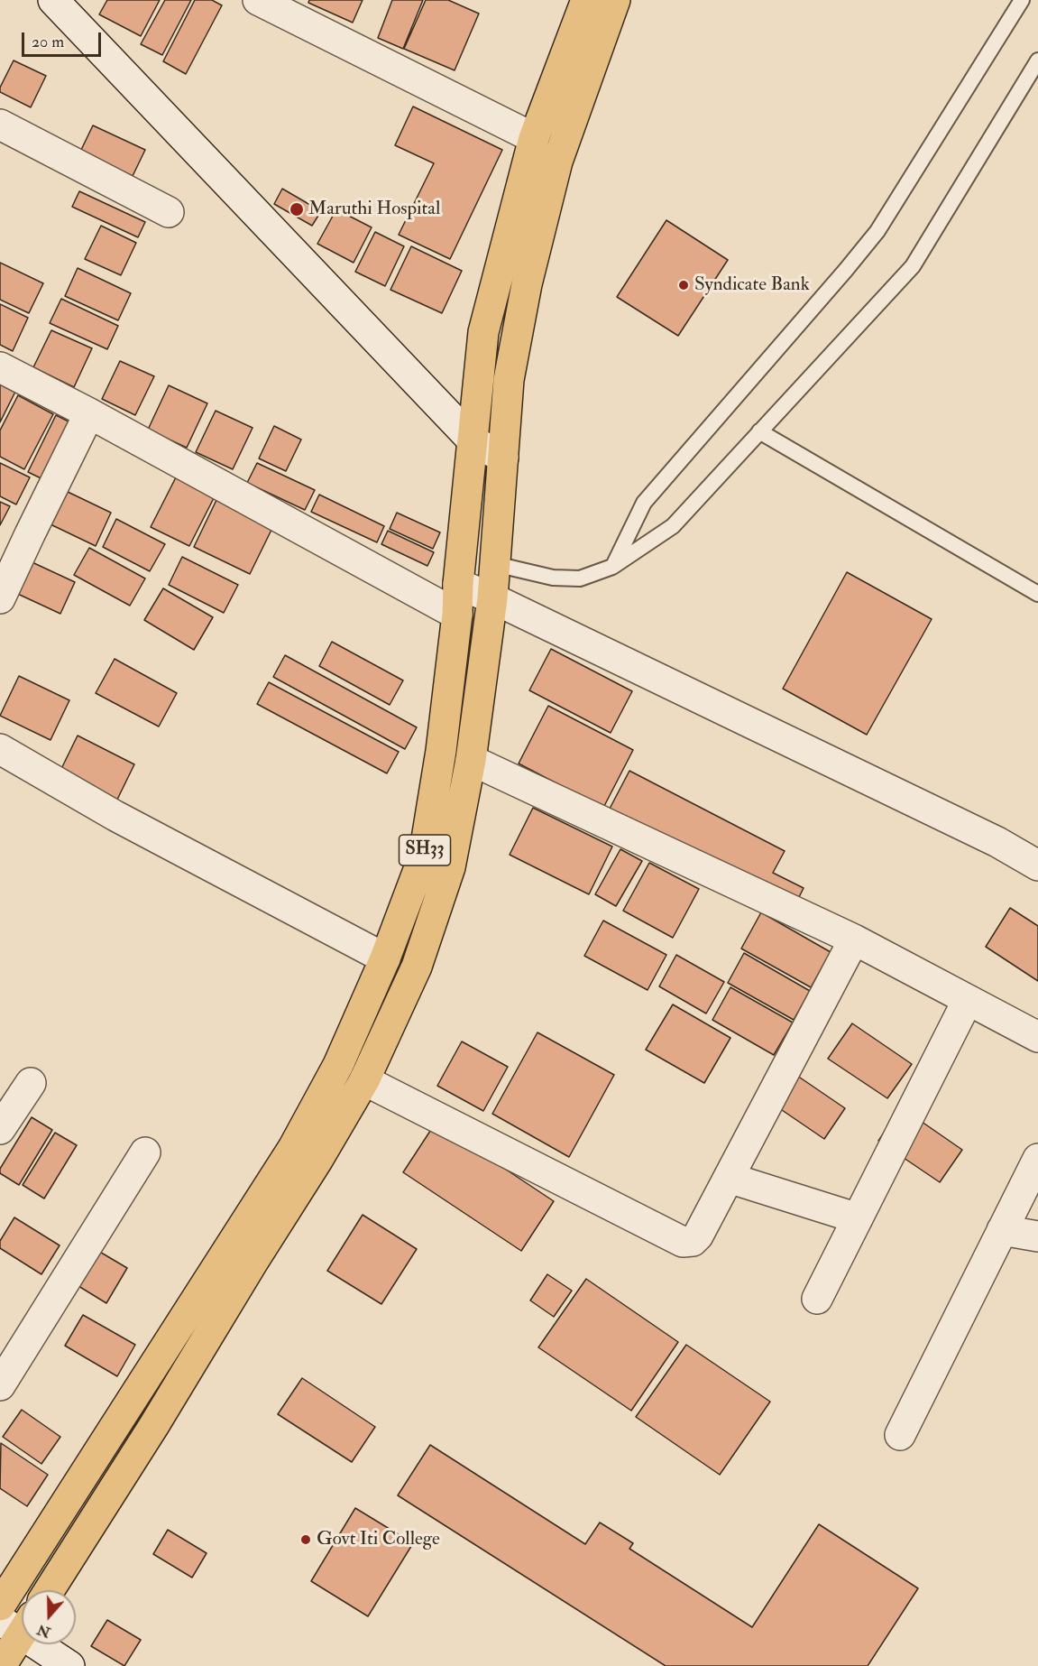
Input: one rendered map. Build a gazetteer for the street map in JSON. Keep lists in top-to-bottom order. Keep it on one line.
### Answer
{"streets":{"main road":["SH33"]},"places":["Maruthi Hospital","Syndicate Bank","Govt Iti College"],"scale_bar":"20 m","north":"bottom"}
